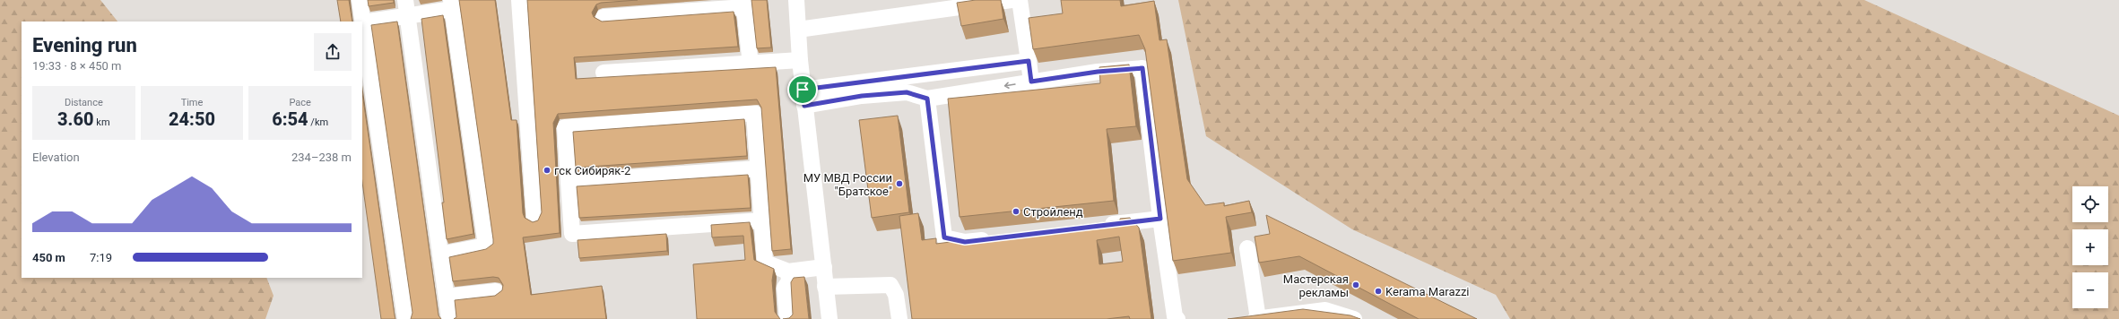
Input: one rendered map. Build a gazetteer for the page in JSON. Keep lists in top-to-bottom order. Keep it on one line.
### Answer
{"places":["гск Сибиряк-2","МУ МВД России \"Братское\"","Стройленд","Мастерская рекламы","Kerama Marazzi"],"page":{"heading":["Evening run","19:33 · 8 × 450 m"],"stats":[["Distance","3.60 km"],["Time","24:50"],["Pace","6:54 /km"]],"chart":["Elevation","234–238 m"],"map_buttons":["+","−"],"list":[{"name":"450 m","note":"7:19"}]}}
